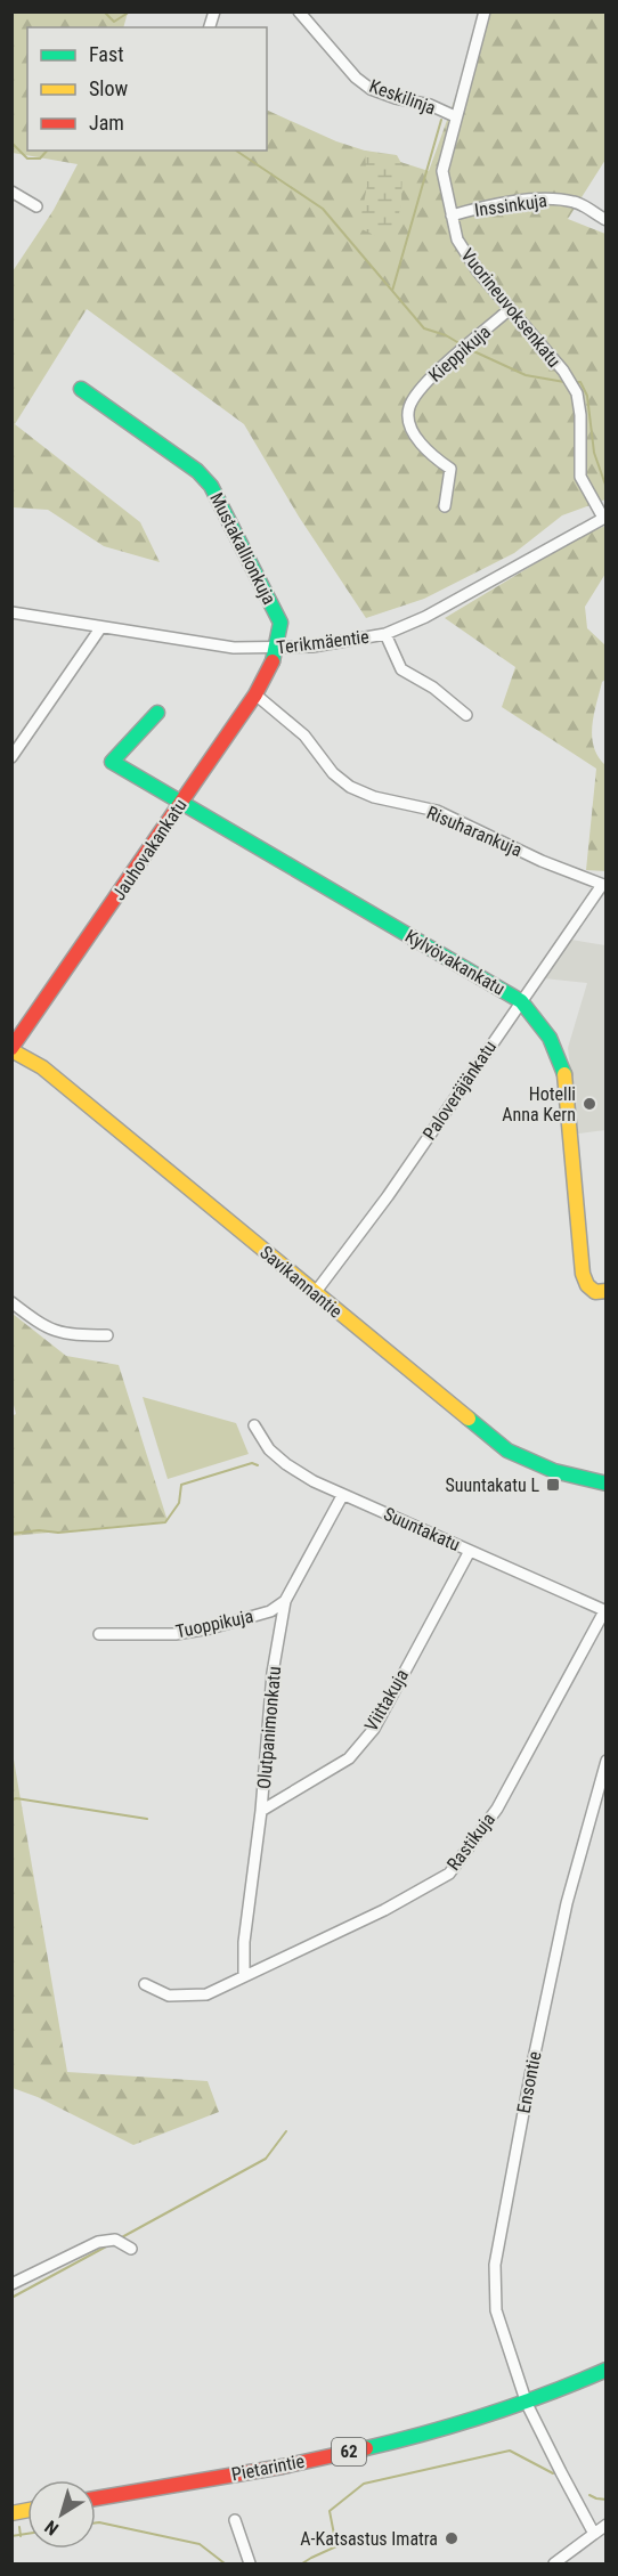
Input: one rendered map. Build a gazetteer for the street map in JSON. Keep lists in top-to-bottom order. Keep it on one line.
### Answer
{"streets":{"street":["Keskilinja","Inssinkuja","Vuorineuvoksenkatu","Kieppikuja","Mustakallionkuja","Terikmäentie","Risuharankuja","Jauhovakankatu","Kylvövakankatu","Paloveräjänkatu","Savikannantie","Suuntakatu","Tuoppikuja","Viittakuja","Olutpanimonkatu","Rastikuja","Ensontie","62","Pietarintie"]},"crossings":[["Keskilinja","Vuorineuvoksenkatu"],["Inssinkuja","Vuorineuvoksenkatu"],["Vuorineuvoksenkatu","Kieppikuja"],["Vuorineuvoksenkatu","Terikmäentie"],["Mustakallionkuja","Terikmäentie"],["Mustakallionkuja","Jauhovakankatu"],["Terikmäentie","Jauhovakankatu"],["Risuharankuja","Jauhovakankatu"],["Risuharankuja","Paloveräjänkatu"],["Jauhovakankatu","Kylvövakankatu"],["Jauhovakankatu","Savikannantie"],["Kylvövakankatu","Paloveräjänkatu"],["Paloveräjänkatu","Savikannantie"],["Suuntakatu","Viittakuja"],["Suuntakatu","Olutpanimonkatu"],["Suuntakatu","Rastikuja"],["Tuoppikuja","Olutpanimonkatu"],["Viittakuja","Olutpanimonkatu"],["Olutpanimonkatu","Rastikuja"],["Ensontie","Pietarintie"]],"places":{"other":["Hotelli Anna Kern","A-Katsastus Imatra"],"transit":["Suuntakatu L"]},"legend":["Fast","Slow","Jam"],"north":"bottom left"}
